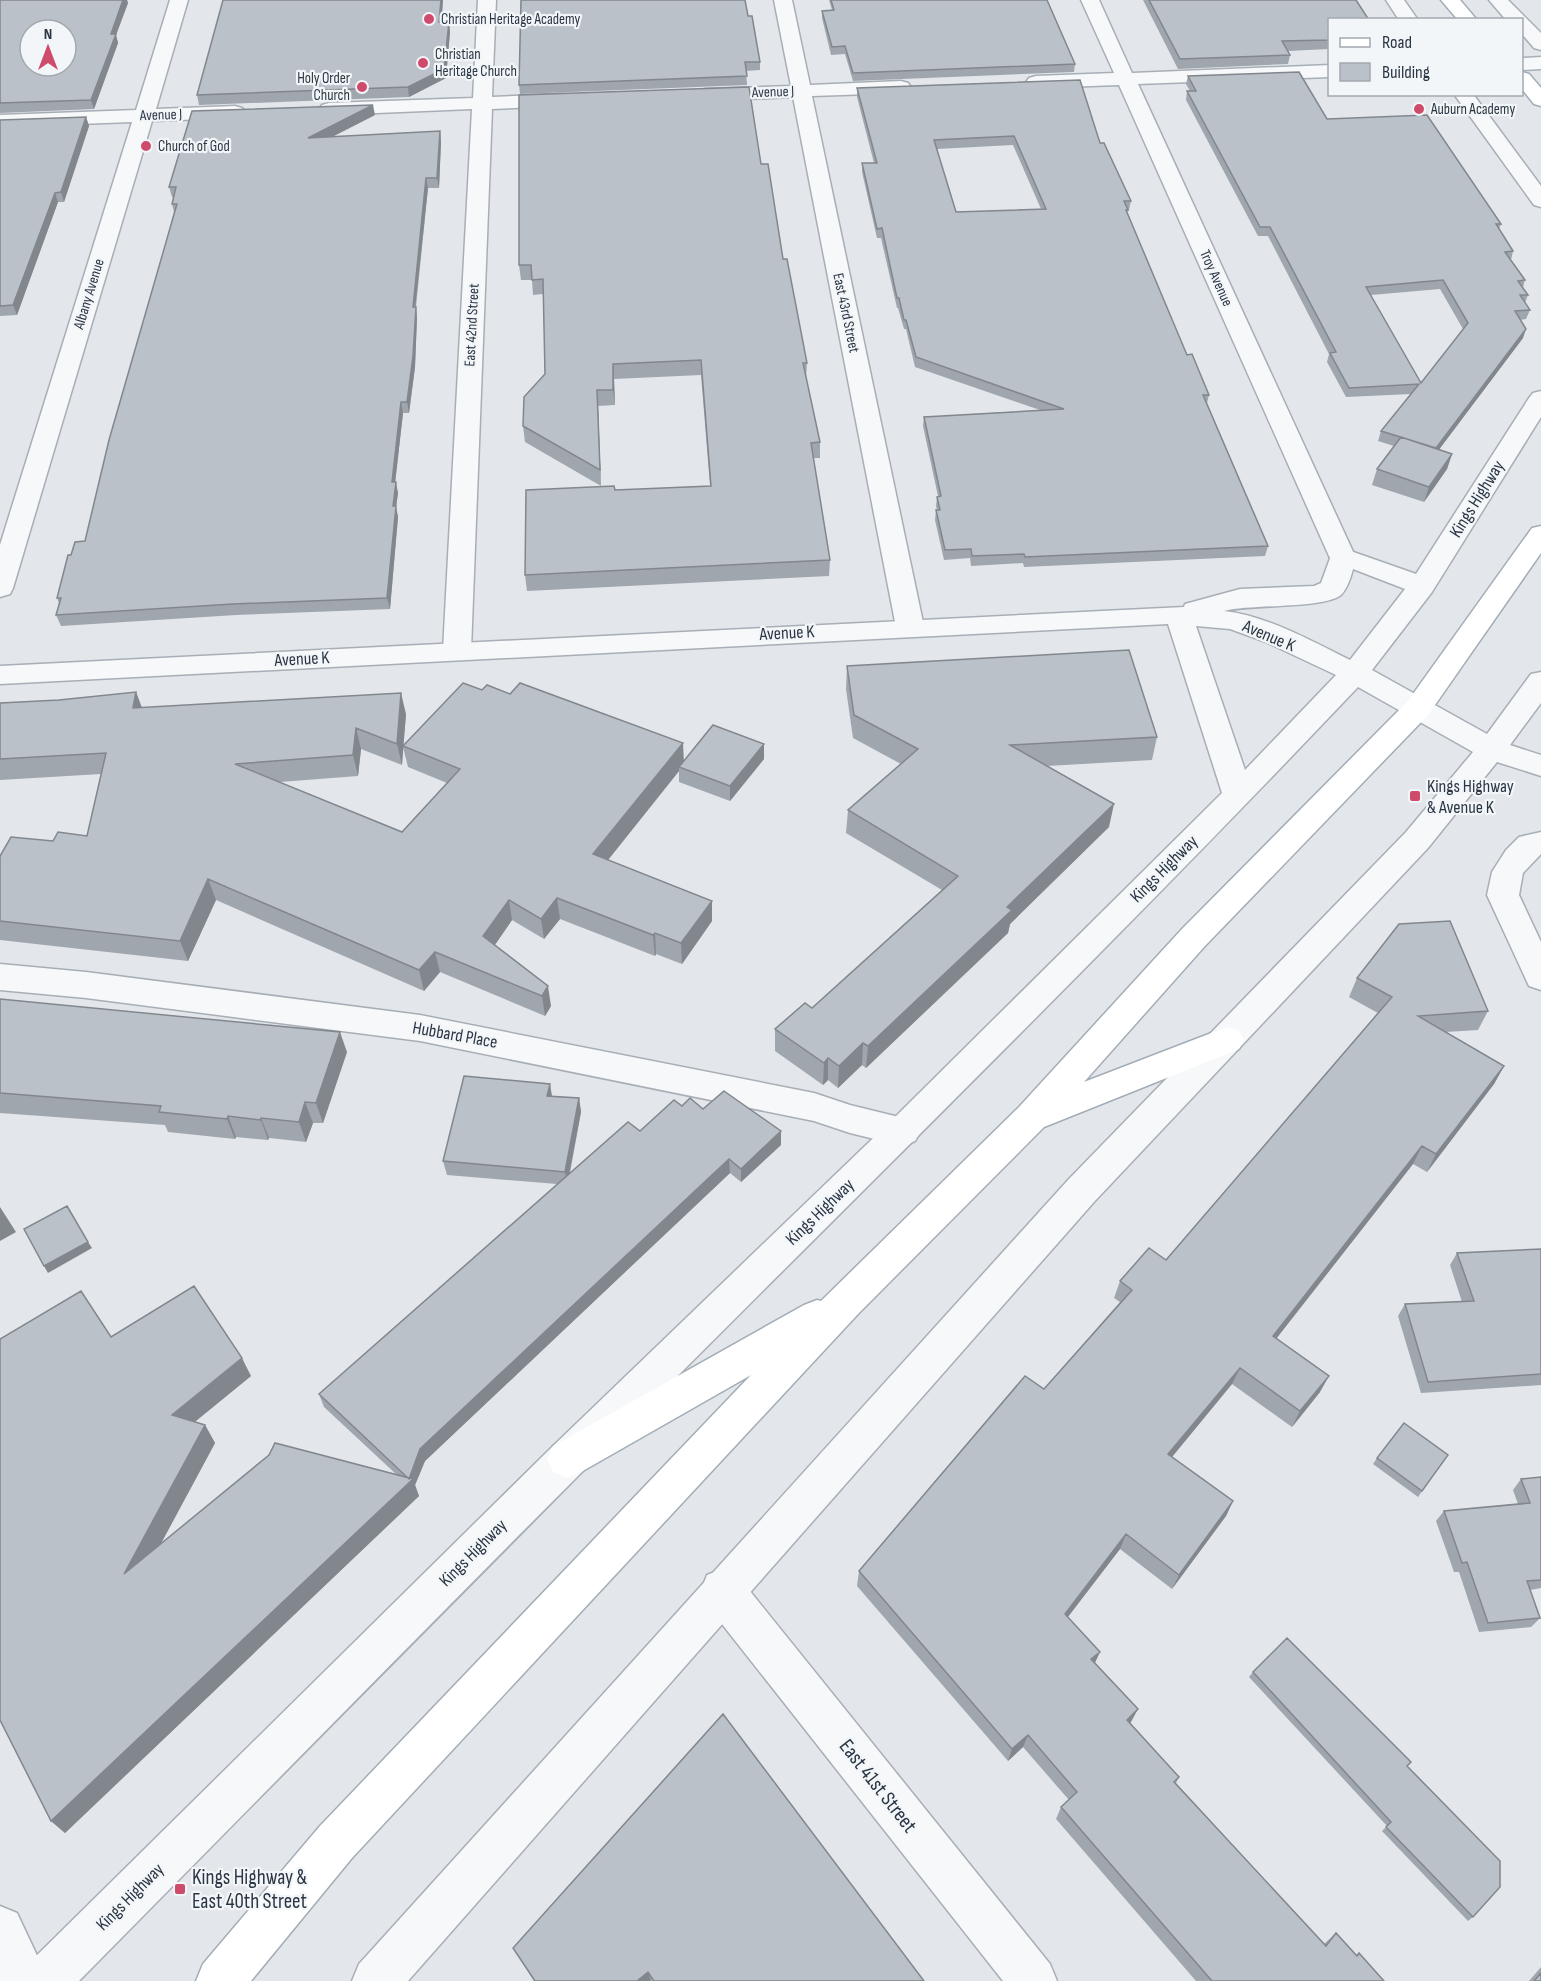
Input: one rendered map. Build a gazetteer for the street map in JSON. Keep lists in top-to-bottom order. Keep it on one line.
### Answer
{"streets":{"street":["Avenue J","Troy Avenue","Albany Avenue","East 43rd Street","East 42nd Street","Kings Highway","Avenue K","Hubbard Place","East 41st Street"]},"crossings":[["Avenue J","Albany Avenue"],["Avenue J","East 43rd Street"],["East 43rd Street","Avenue K"],["East 42nd Street","Avenue K"],["Kings Highway","Avenue K"],["Kings Highway","Hubbard Place"]],"places":{"other":["Christian Heritage Academy","Christian Heritage Church","Holy Order Church","Auburn Academy","Church of God"],"transit":["Kings Highway & Avenue K","Kings Highway & East 40th Street"]},"legend":["Road","Building"],"north":"top"}
